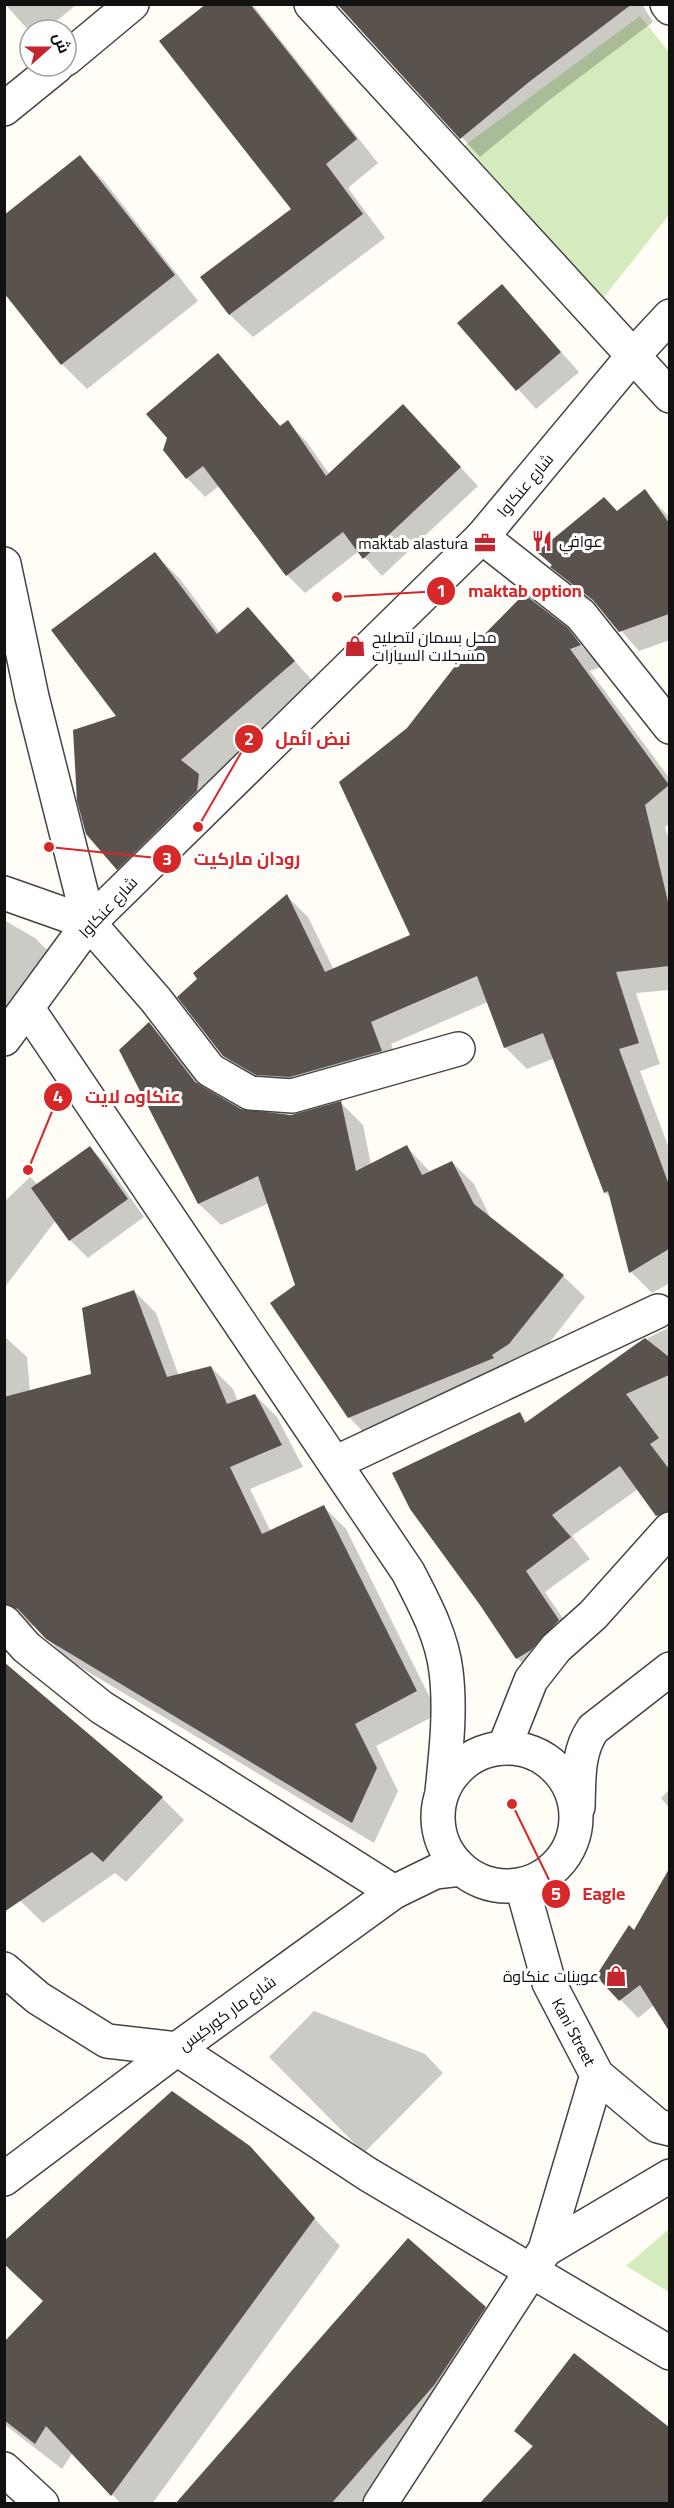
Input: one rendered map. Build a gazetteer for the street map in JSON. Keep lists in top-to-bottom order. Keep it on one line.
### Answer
{"streets":{"street":["شارع عنكاوا","شارع مار كوركيس","Kani Street"]},"crossings":[["شارع مار كوركيس","Kani Street"]],"places":{"restaurant":["عوافي"],"office":["maktab alastura"],"other":["maktab option","نبض ائمل","رودان ماركيت","عنكاوه لايت","Eagle"],"shop":["محل بسمان لتصليح مسجلات السيارات","عوينات عنكاوة"]},"north":"right"}
